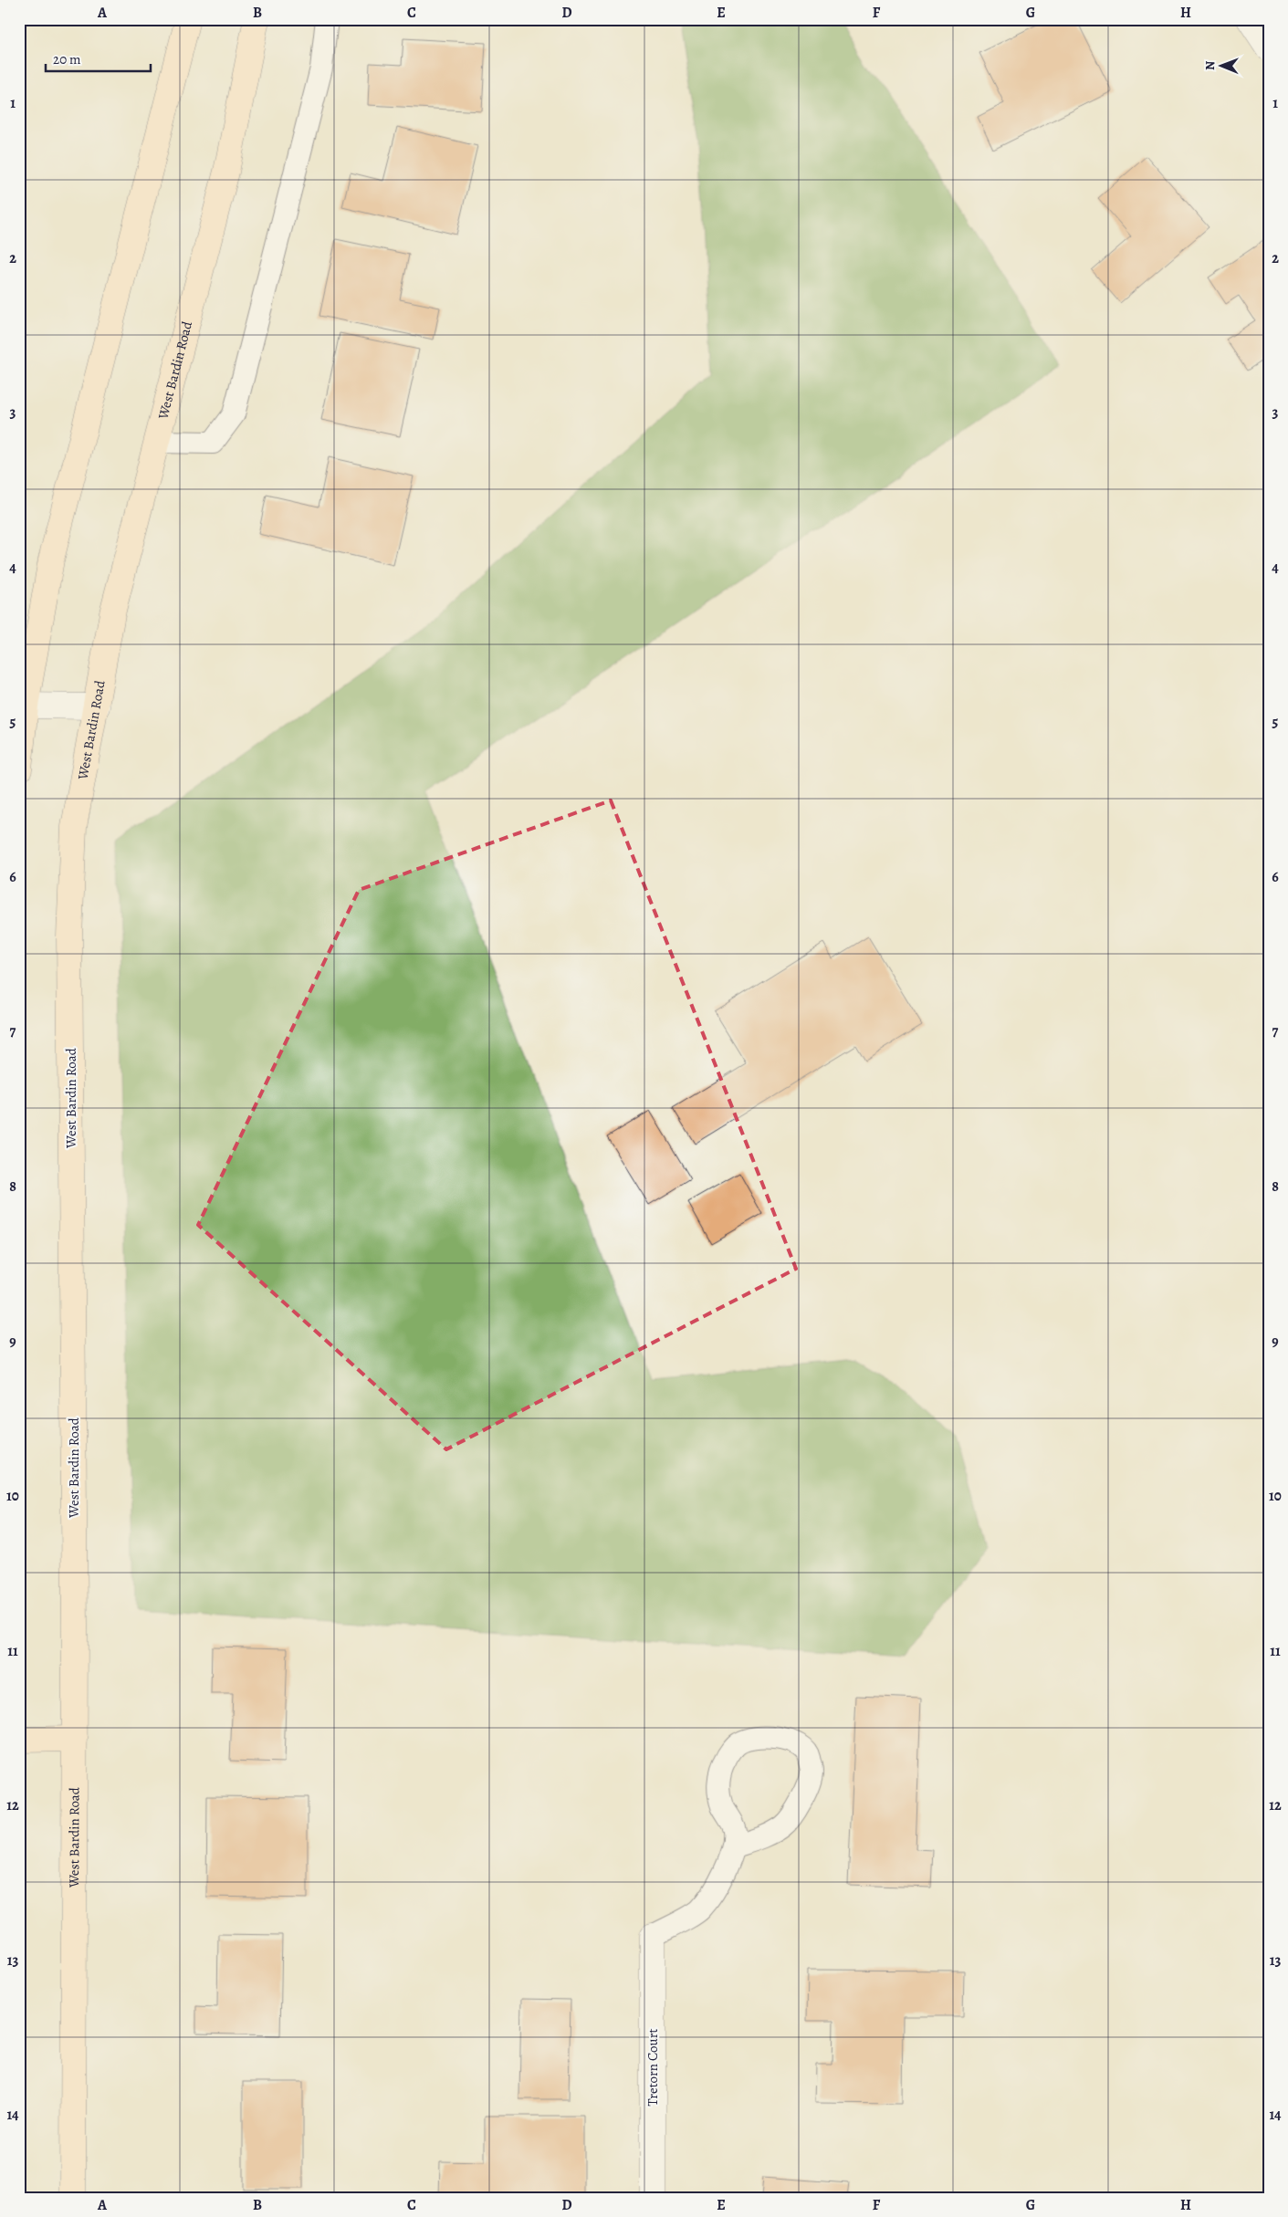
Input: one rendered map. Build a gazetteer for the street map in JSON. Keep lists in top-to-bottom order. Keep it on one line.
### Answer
{"streets":{"main road":["West Bardin Road"],"street":["Tretorn Court"]},"scale_bar":"20 m","north":"left","grid":{"columns":["A","B","C","D","E","F","G","H"],"rows":["1","2","3","4","5","6","7","8","9","10","11","12","13","14"]}}
